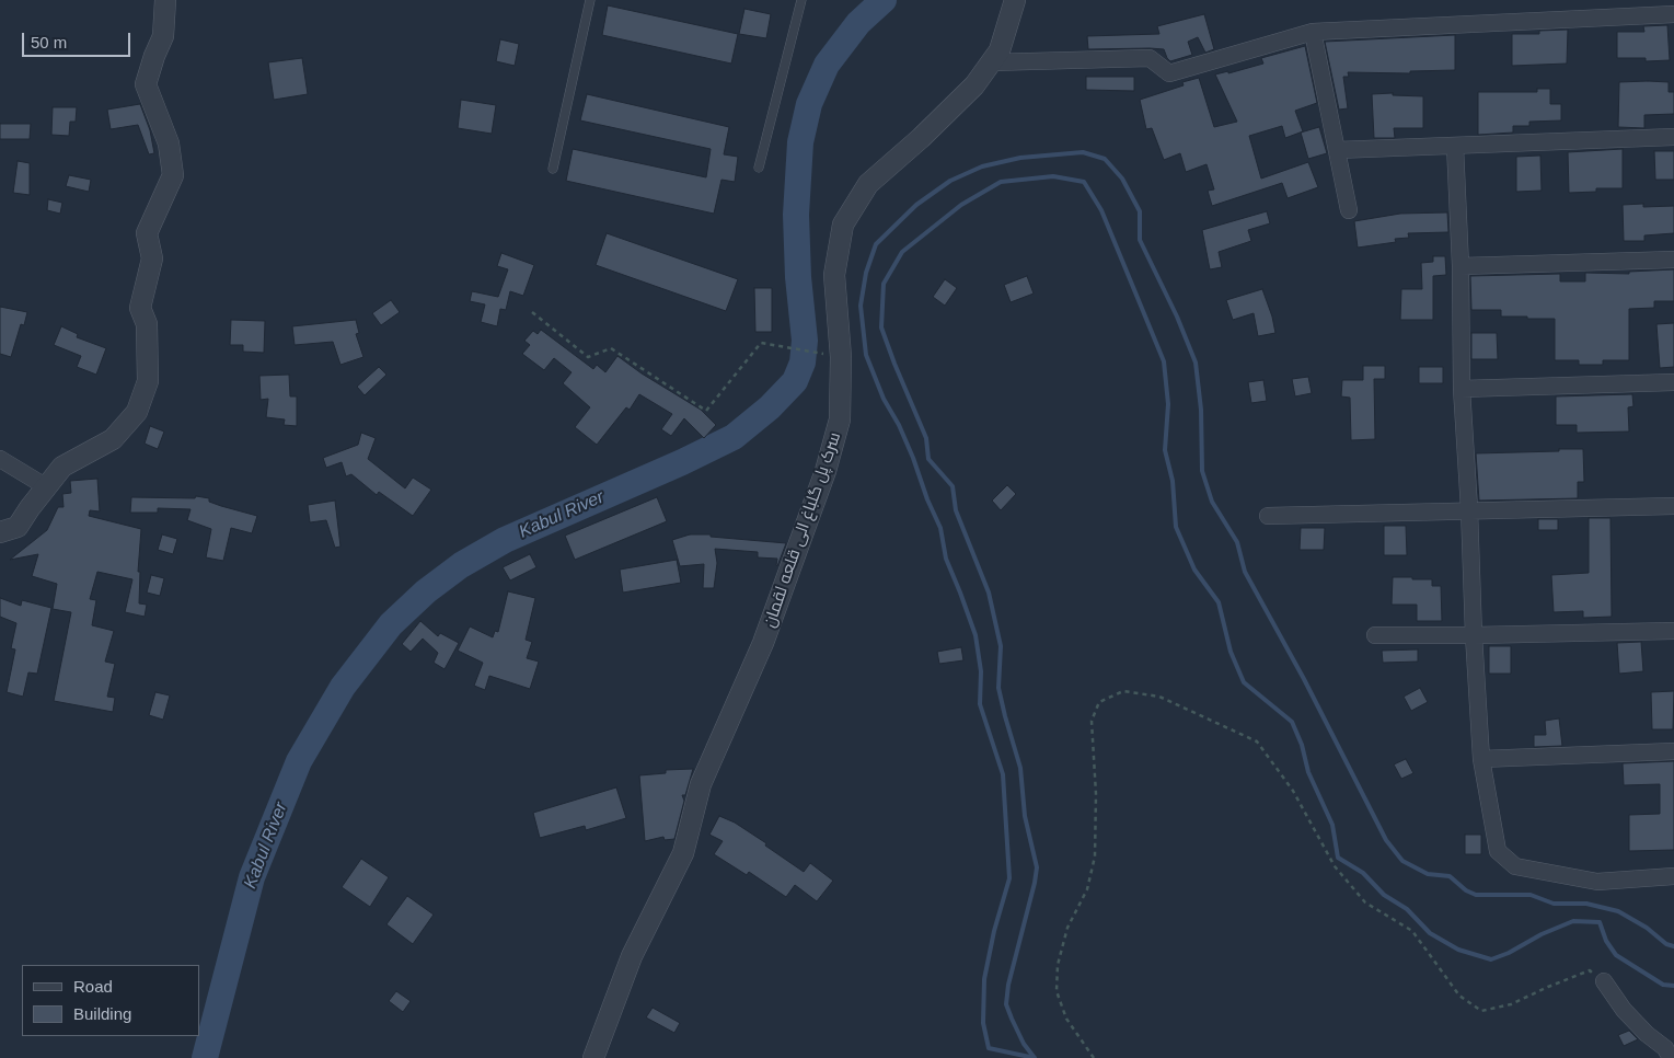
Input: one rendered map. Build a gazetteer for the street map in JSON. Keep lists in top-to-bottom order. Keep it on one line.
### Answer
{"streets":{"street":["سرک پل گلباغ الی قلعه لقمان"]},"water":["Kabul River"],"legend":["Road","Building"],"scale_bar":"50 m"}
